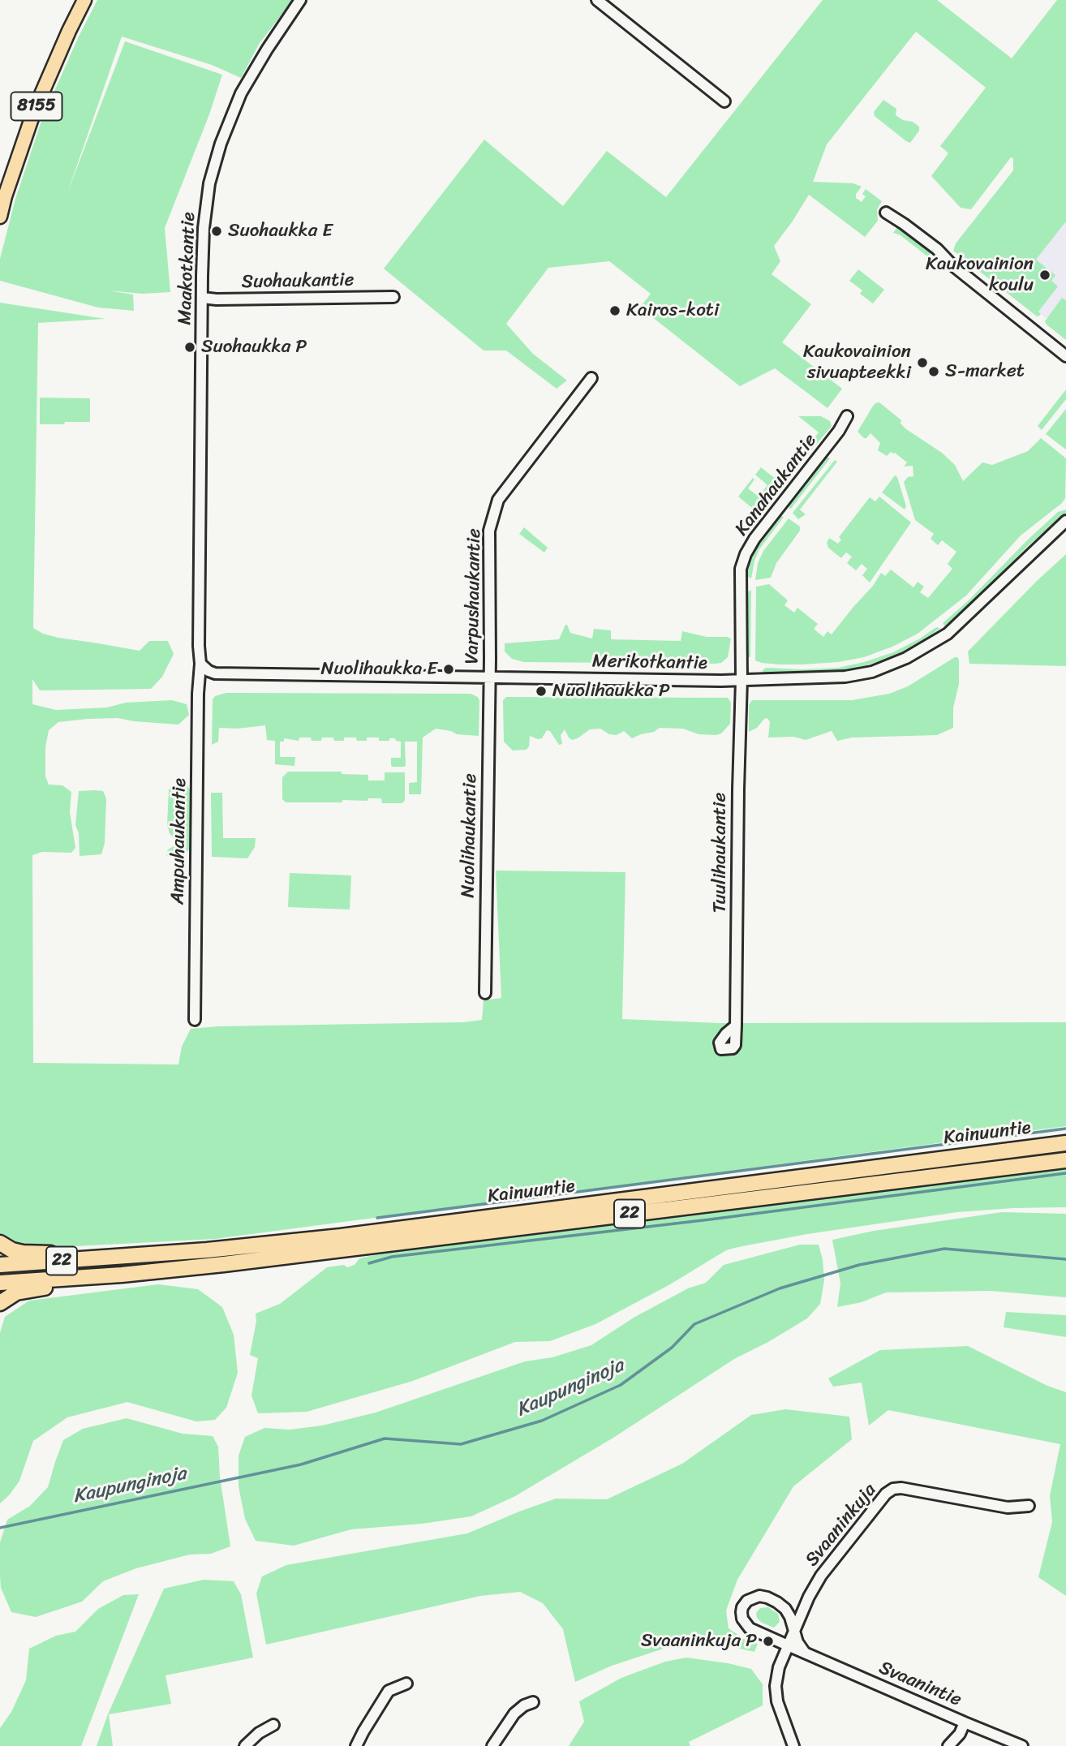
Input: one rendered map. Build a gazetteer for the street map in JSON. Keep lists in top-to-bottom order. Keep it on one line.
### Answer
{"streets":{"highway":["Kainuuntie","22"],"main road":["8155"],"street":["Maakotkantie","Suohaukantie","Kanahaukantie","Varpushaukantie","Merikotkantie","Nuolihaukantie","Ampuhaukantie","Tuulihaukantie","Svaaninkuja","Svaanintie"]},"crossings":[["Maakotkantie","Suohaukantie"],["Maakotkantie","Merikotkantie"],["Maakotkantie","Ampuhaukantie"],["Kanahaukantie","Merikotkantie"],["Kanahaukantie","Tuulihaukantie"],["Varpushaukantie","Merikotkantie"],["Varpushaukantie","Nuolihaukantie"],["Merikotkantie","Nuolihaukantie"],["Merikotkantie","Ampuhaukantie"],["Merikotkantie","Tuulihaukantie"],["Svaaninkuja","Svaanintie"]],"water":["Kaupunginoja"],"places":["Suohaukka E","Kaukovainion koulu","Kairos-koti","Suohaukka P","Kaukovainion sivuapteekki","S-market","Nuolihaukka E","Nuolihaukka P","Svaaninkuja P"]}
